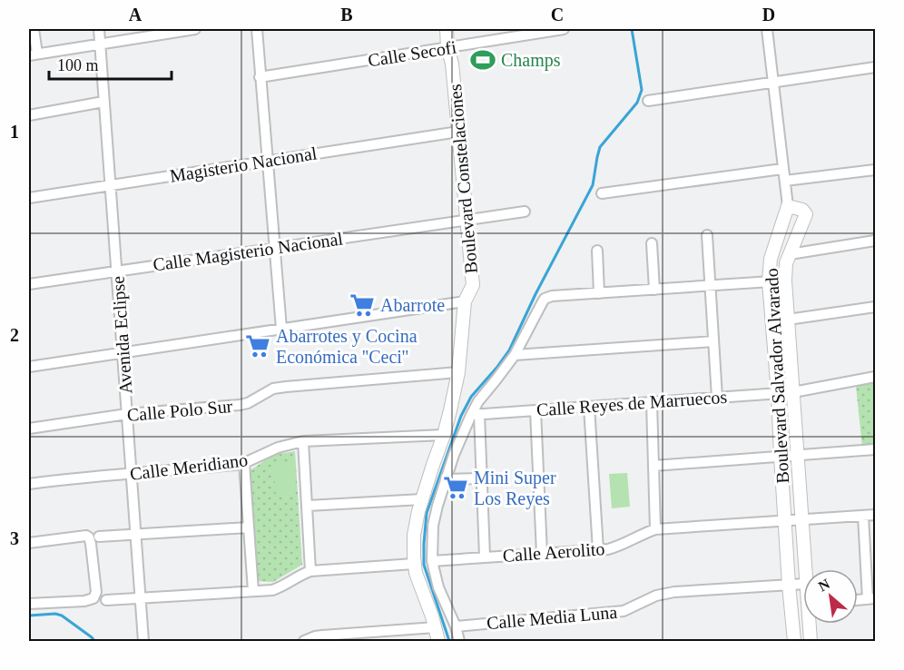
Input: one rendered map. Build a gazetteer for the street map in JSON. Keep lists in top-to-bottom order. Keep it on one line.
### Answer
{"streets":{"street":["Calle Secofi","Magisterio Nacional","Boulevard Constelaciones","Calle Magisterio Nacional","Avenida Eclipse","Boulevard Salvador Alvarado","Calle Reyes de Marruecos","Calle Polo Sur","Calle Meridiano","Calle Aerolito","Calle Media Luna"]},"crossings":[["Calle Secofi","Boulevard Constelaciones"],["Magisterio Nacional","Boulevard Constelaciones"],["Magisterio Nacional","Avenida Eclipse"],["Boulevard Constelaciones","Calle Magisterio Nacional"],["Boulevard Constelaciones","Calle Polo Sur"],["Boulevard Constelaciones","Calle Meridiano"],["Calle Magisterio Nacional","Avenida Eclipse"],["Avenida Eclipse","Calle Polo Sur"],["Avenida Eclipse","Calle Meridiano"],["Boulevard Salvador Alvarado","Calle Reyes de Marruecos"],["Boulevard Salvador Alvarado","Calle Aerolito"],["Boulevard Salvador Alvarado","Calle Media Luna"]],"places":{"sports":["Champs"],"supermarket":["Abarrote","Abarrotes y Cocina Económica ''Ceci''","Mini Super Los Reyes"]},"scale_bar":"100 m","north":"top left","grid":{"columns":["A","B","C","D"],"rows":["1","2","3"]}}
